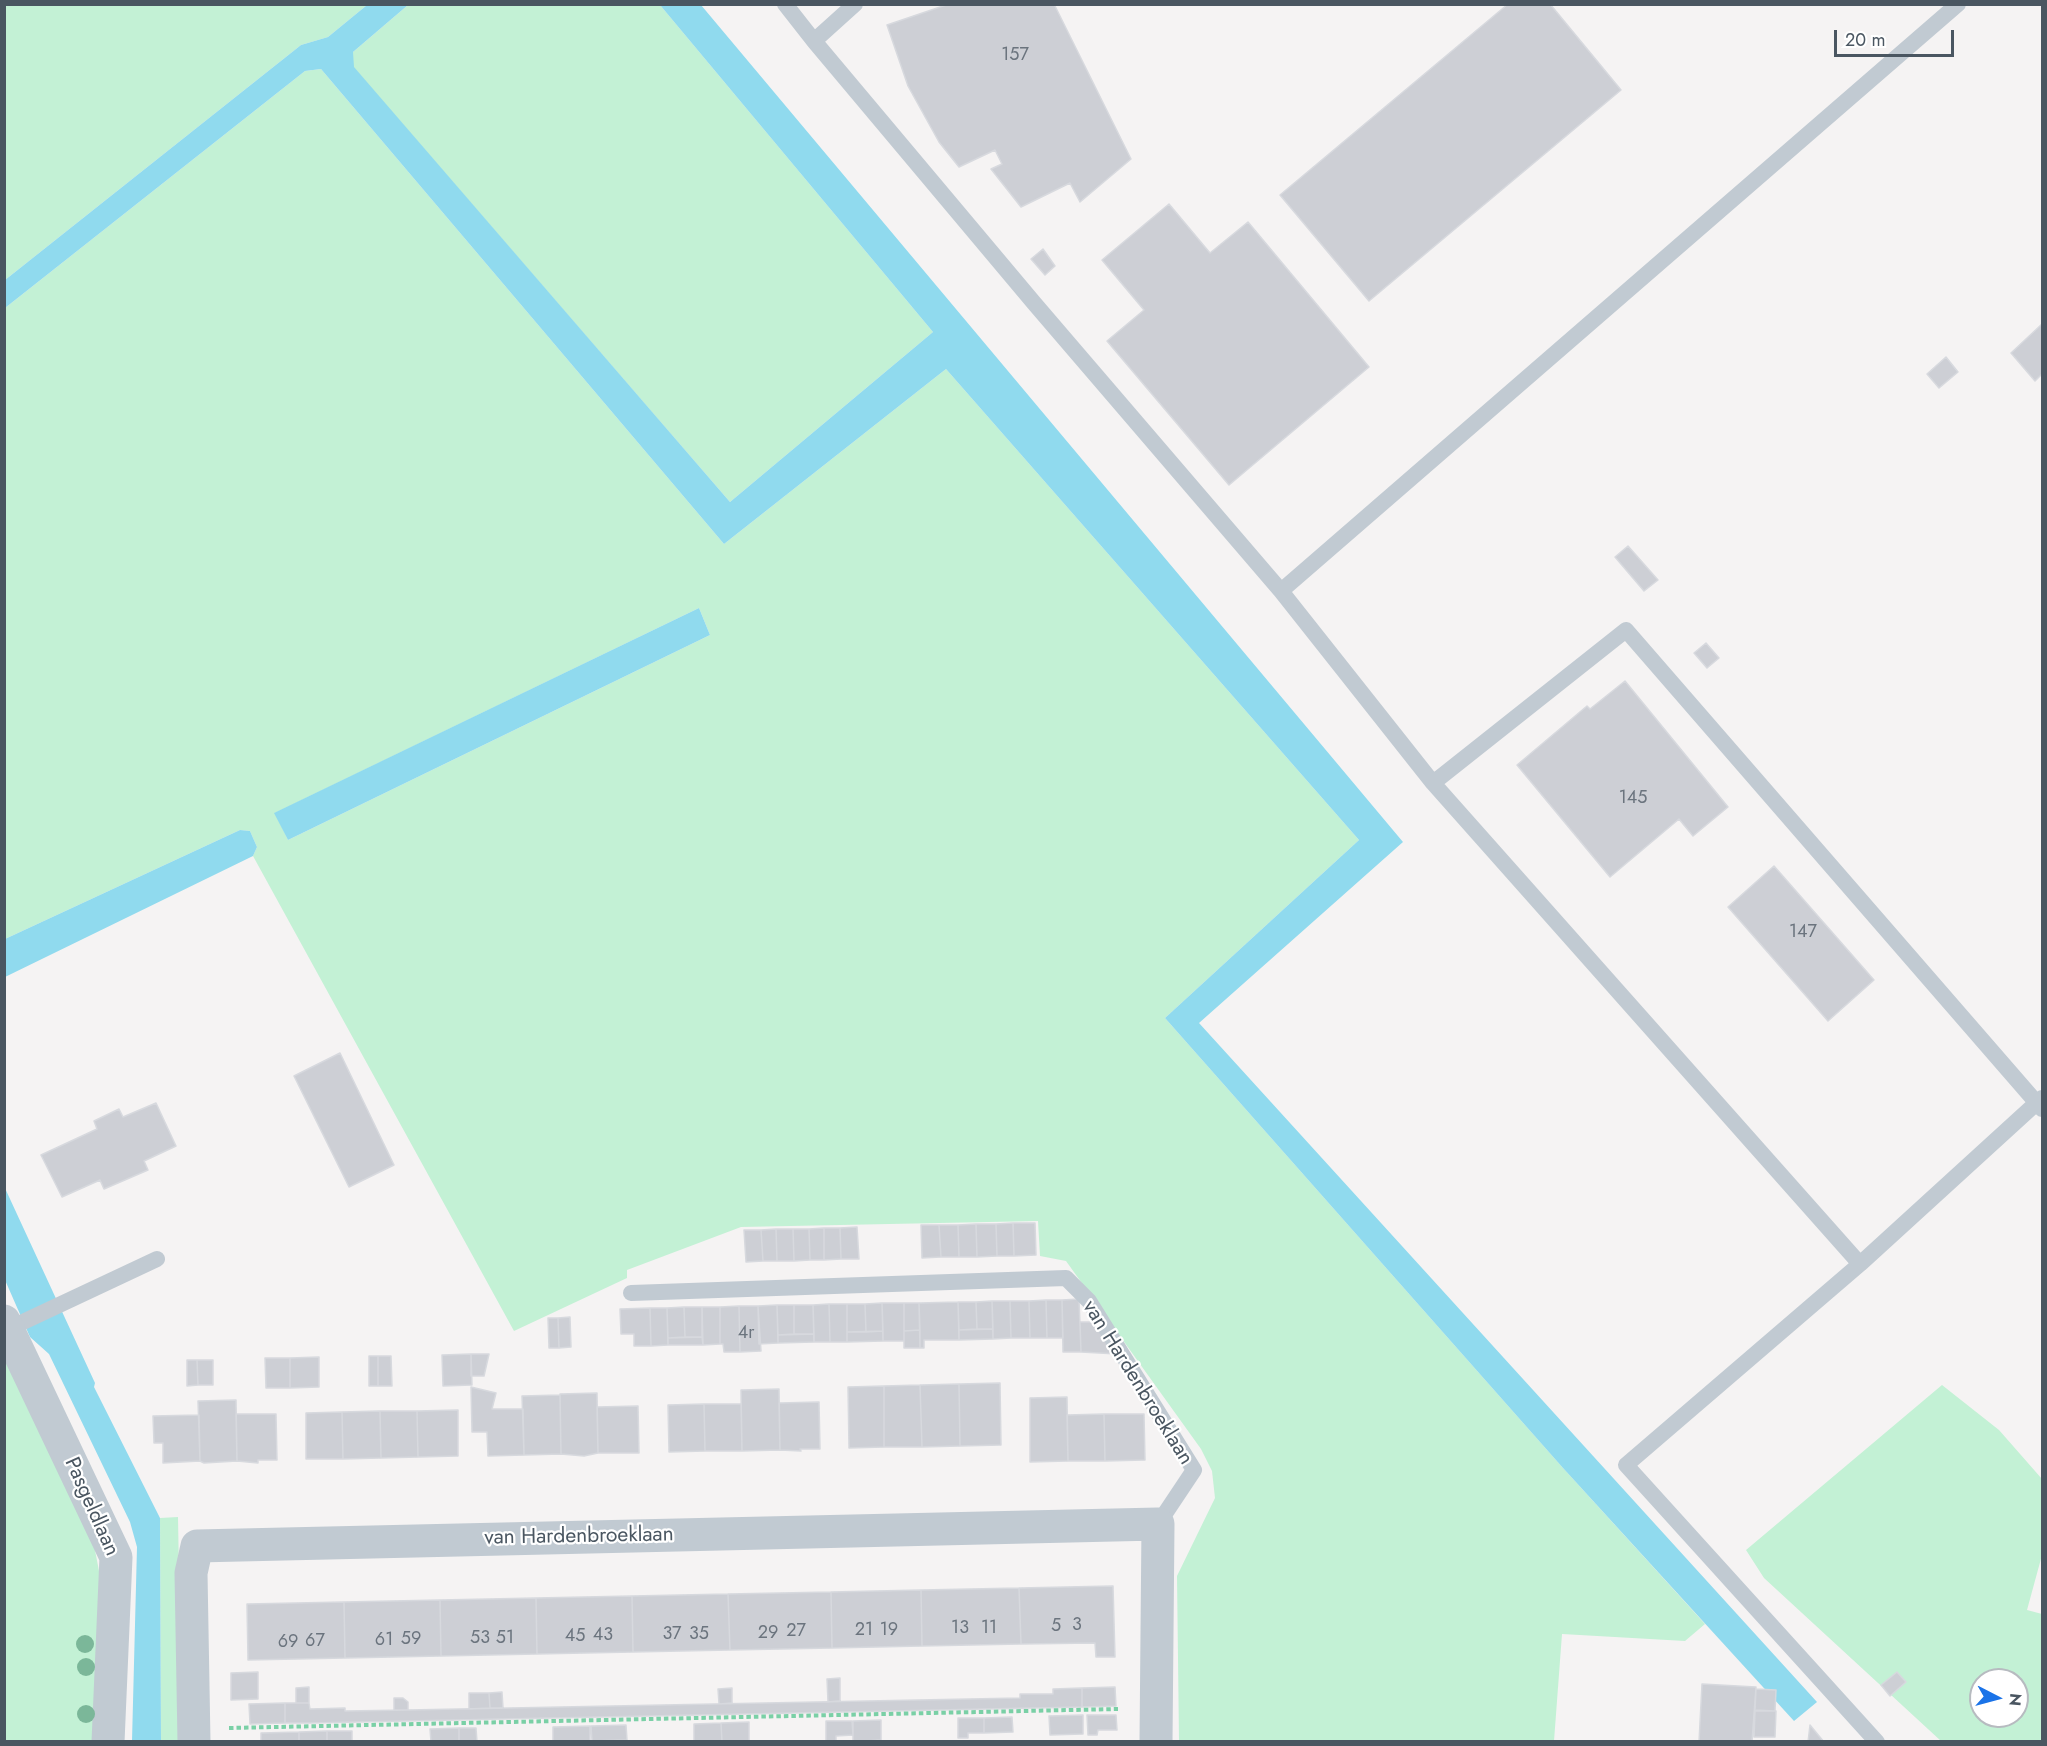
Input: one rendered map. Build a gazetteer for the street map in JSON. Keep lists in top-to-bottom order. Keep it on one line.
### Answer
{"streets":{"street":["van Hardenbroeklaan","Pasgeldlaan"]},"house_numbers":["157","145","147","4r","3","5","13","11","21","19","27","29","37","35","43","45","53","51","59","61","67","69"],"scale_bar":"20 m","north":"right"}
